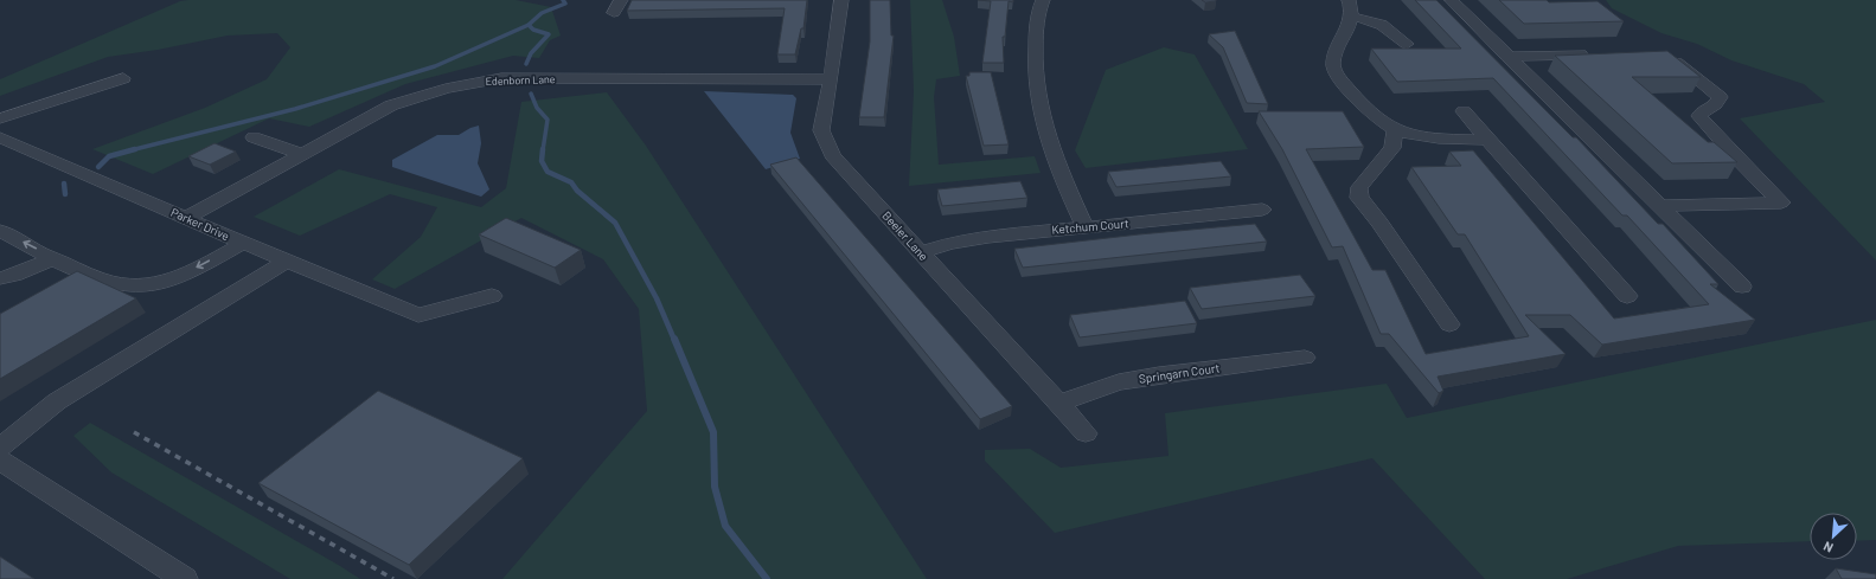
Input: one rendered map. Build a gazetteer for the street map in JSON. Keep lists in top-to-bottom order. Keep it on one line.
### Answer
{"streets":{"street":["Edenborn Lane","Parker Drive","Ketchum Court","Beeler Lane","Springarn Court"]},"crossings":[["Edenborn Lane","Parker Drive"],["Edenborn Lane","Beeler Lane"],["Ketchum Court","Beeler Lane"],["Beeler Lane","Springarn Court"]],"north":"bottom left"}
